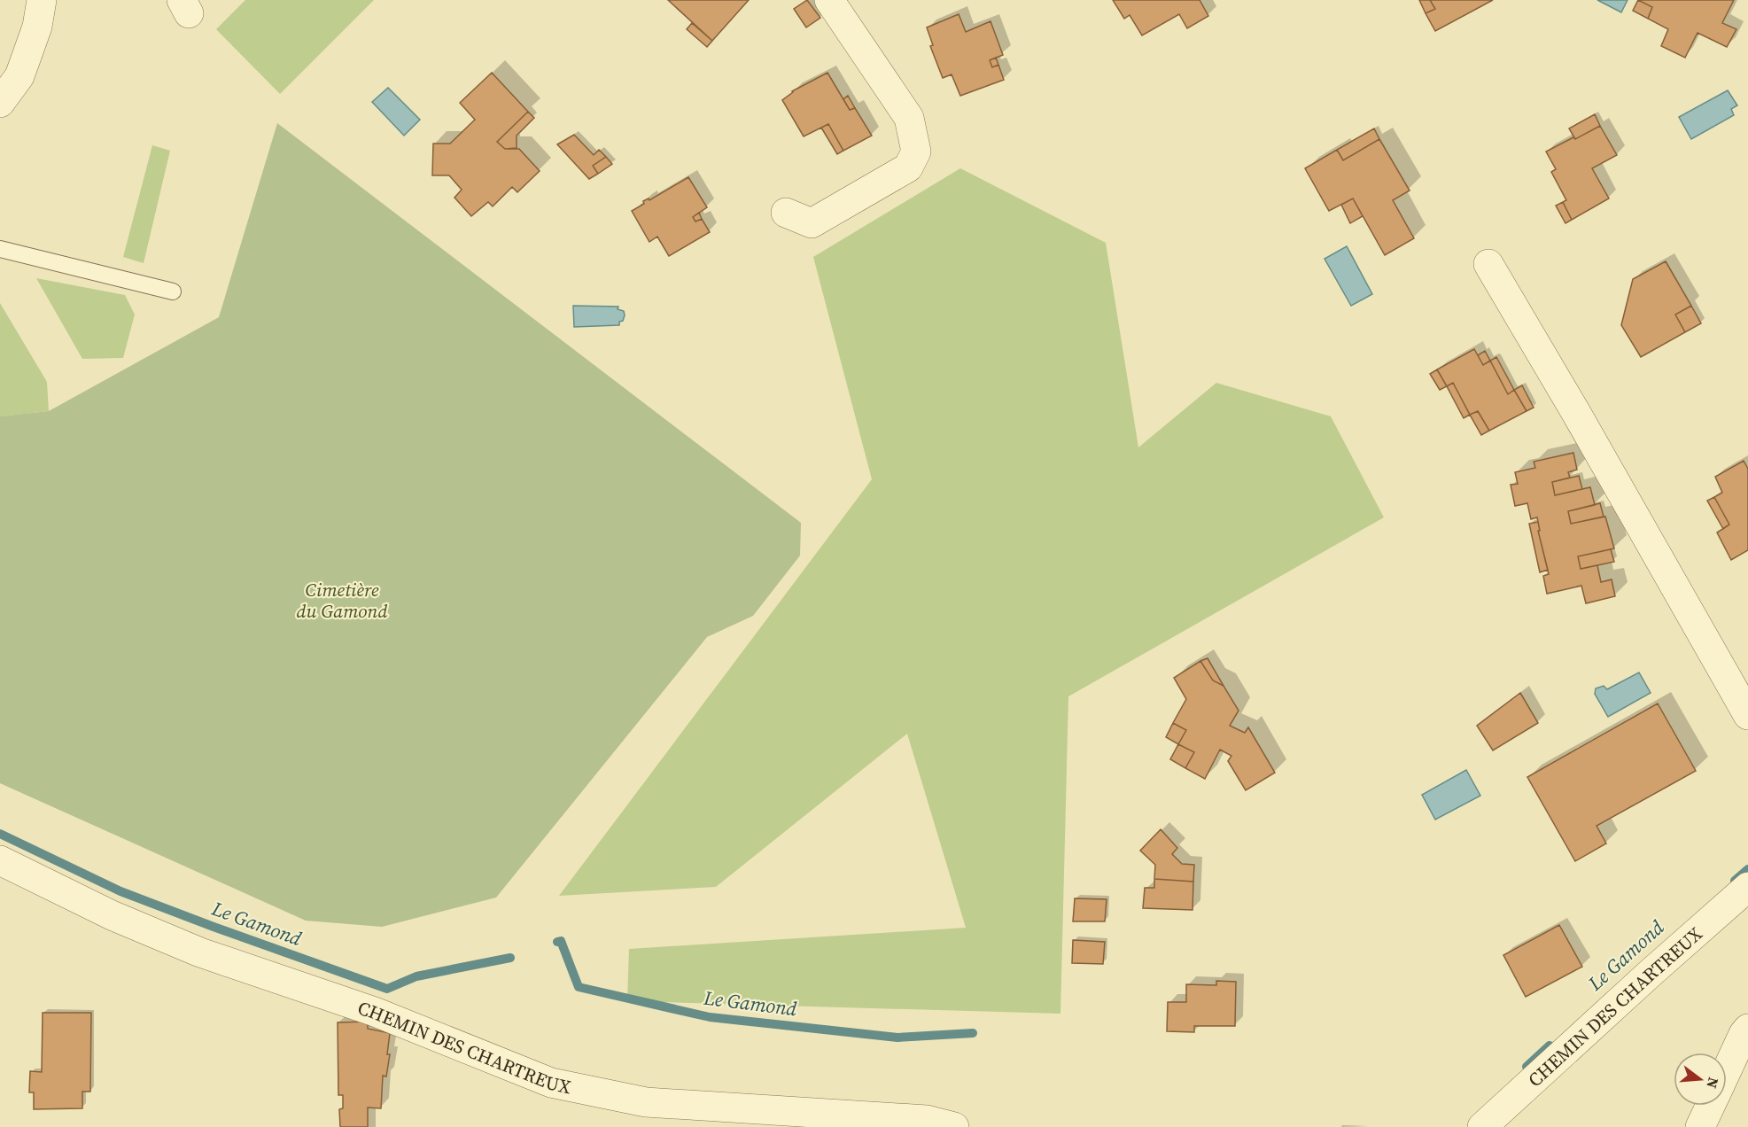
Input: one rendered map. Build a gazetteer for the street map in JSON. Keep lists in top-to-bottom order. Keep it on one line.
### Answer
{"streets":{"street":["CHEMIN DES CHARTREUX"]},"water":["Le Gamond"],"parks":["Cimetière du Gamond"],"north":"right"}
